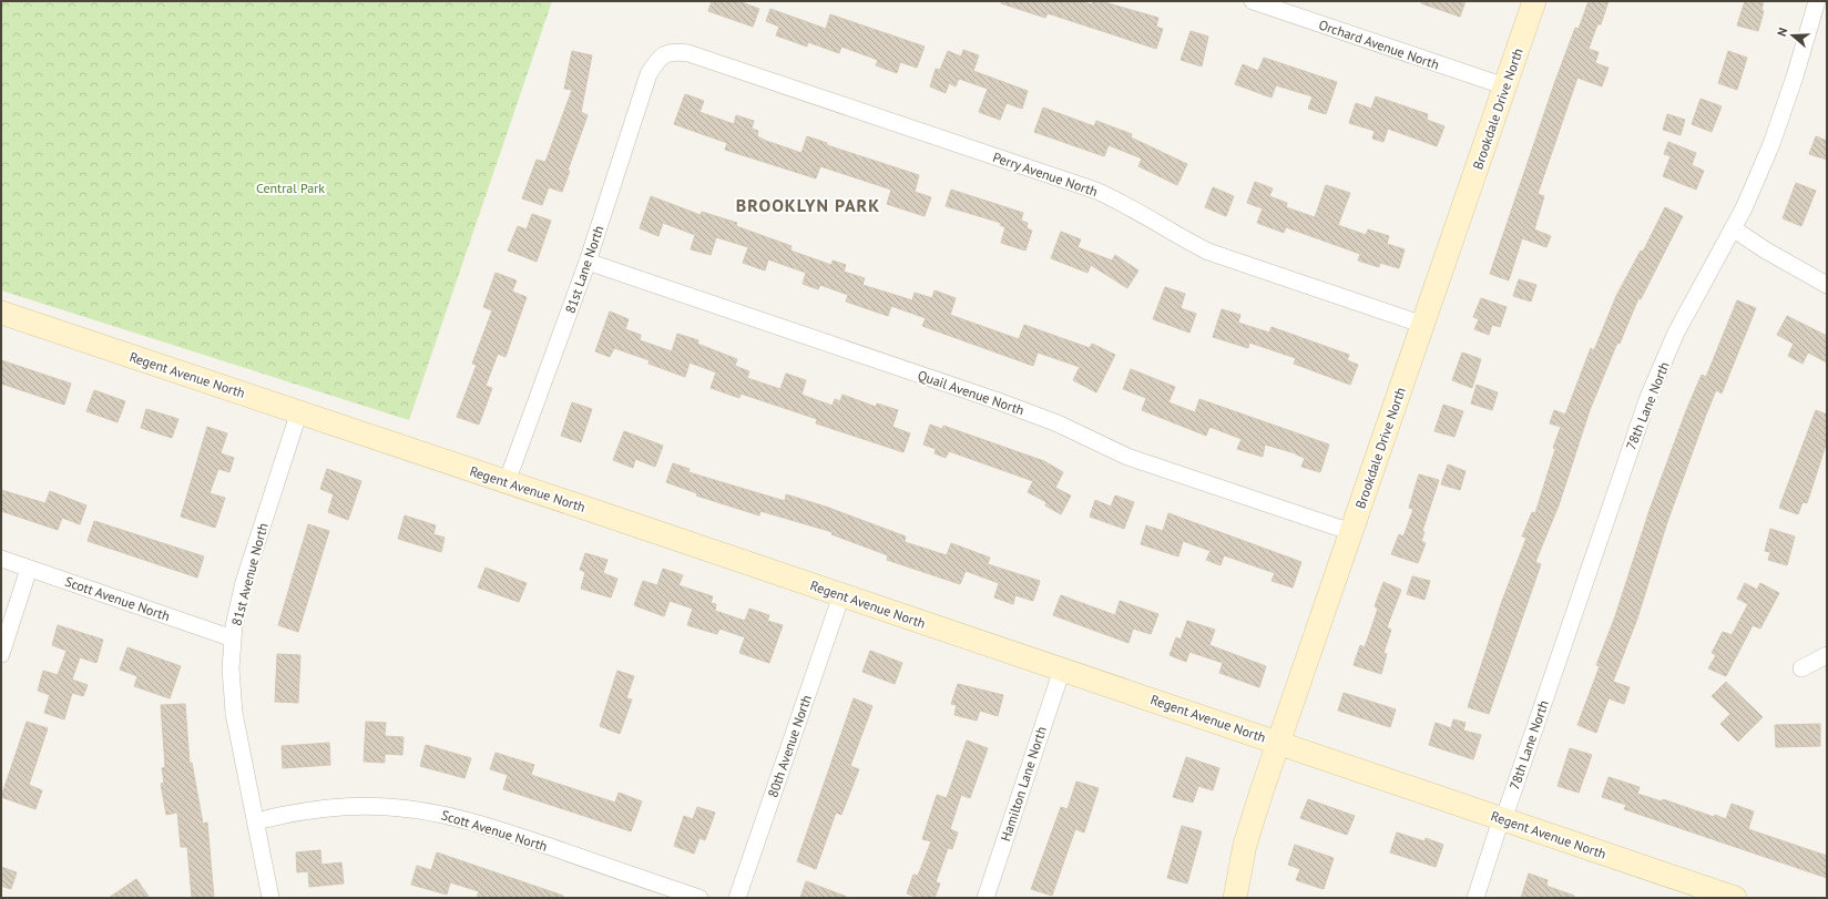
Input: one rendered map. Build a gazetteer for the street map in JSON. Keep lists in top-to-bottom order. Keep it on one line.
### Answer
{"streets":{"street":["Orchard Avenue North","Brookdale Drive North","Perry Avenue North","81st Lane North","Regent Avenue North","Quail Avenue North","78th Lane North","81st Avenue North","Scott Avenue North","80th Avenue North","Hamilton Lane North"]},"crossings":[["Orchard Avenue North","Brookdale Drive North"],["Brookdale Drive North","Perry Avenue North"],["Brookdale Drive North","Regent Avenue North"],["Brookdale Drive North","Quail Avenue North"],["Perry Avenue North","81st Lane North"],["81st Lane North","Regent Avenue North"],["81st Lane North","Quail Avenue North"],["Regent Avenue North","78th Lane North"],["Regent Avenue North","81st Avenue North"],["Regent Avenue North","80th Avenue North"],["Regent Avenue North","Hamilton Lane North"],["81st Avenue North","Scott Avenue North"]],"districts":["BROOKLYN PARK"],"parks":["Central Park"],"north":"left"}
